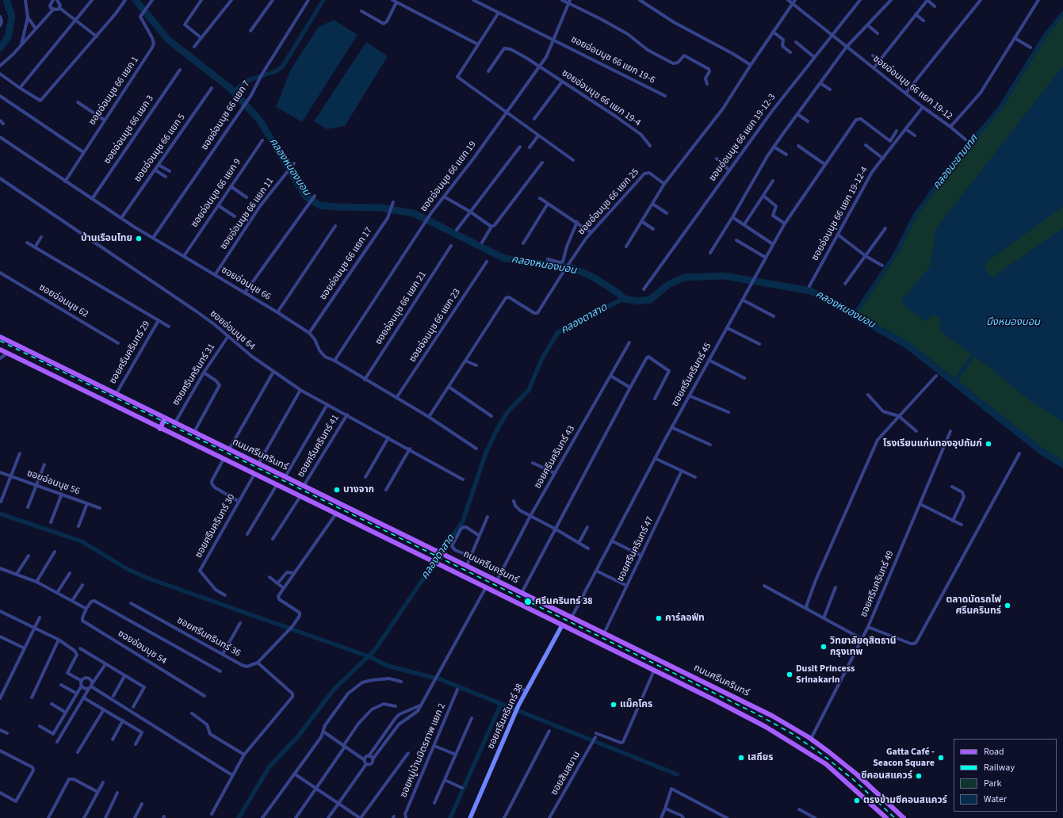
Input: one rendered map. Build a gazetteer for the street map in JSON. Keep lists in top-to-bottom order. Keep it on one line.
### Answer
{"streets":{"main road":["ถนนศรีนครินทร์"],"street":["ซอยอ่อนนุช 66 แยก 19-6","ซอยอ่อนนุช 66 แยก 19-12","ซอยอ่อนนุช 66 แยก 1","ซอยอ่อนนุช 66 แยก 19-4","ซอยอ่อนนุช 66 แยก 7","ซอยอ่อนนุช 66 แยก 3","ซอยอ่อนนุช 66 แยก 19-12-3","ซอยอ่อนนุช 66 แยก 5","ซอยอ่อนนุช 66 แยก 19","ซอยอ่อนนุช 66 แยก 9","ซอยอ่อนนุช 66 แยก 25","ซอยอ่อนนุช 66 แยก 11","ซอยอ่อนนุช 66 แยก 19-12-4","ซอยอ่อนนุช 66 แยก 17","ซอยอ่อนนุช 66","ซอยอ่อนนุช 62","ซอยอ่อนนุช 66 แยก 21","ซอยอ่อนนุช 66 แยก 23","ซอยอ่อนนุช 64","ซอยศรีนครินทร์ 29","ซอยศรีนครินทร์ 31","ซอยศรีนครินทร์ 45","ซอยศรีนครินทร์ 41","ซอยศรีนครินทร์ 43","ซอยอ่อนนุช 56","ซอยศรีนครินทร์ 30","ซอยศรีนครินทร์ 47","ซอยศรีนครินทร์ 49","ซอยศรีนครินทร์ 36","ซอยอ่อนนุช 54","ซอยศรีนครินทร์ 38","ซอยหมู่บ้านมิตรภาพ แยก 2","ซอยสินสมาน"]},"crossings":[["ซอยอ่อนนุช 66 แยก 19-6","ซอยอ่อนนุช 66 แยก 19"],["ซอยอ่อนนุช 66 แยก 19-12","ซอยอ่อนนุช 66 แยก 19-12-3"],["ซอยอ่อนนุช 66 แยก 19-12","ซอยอ่อนนุช 66 แยก 19-12-4"],["ซอยอ่อนนุช 66 แยก 1","ซอยอ่อนนุช 66"],["ซอยอ่อนนุช 66 แยก 19-4","ซอยอ่อนนุช 66 แยก 19"],["ซอยอ่อนนุช 66 แยก 7","ซอยอ่อนนุช 66"],["ซอยอ่อนนุช 66 แยก 3","ซอยอ่อนนุช 66"],["ซอยอ่อนนุช 66 แยก 5","ซอยอ่อนนุช 66"],["ซอยอ่อนนุช 66 แยก 19","ซอยอ่อนนุช 66"],["ซอยอ่อนนุช 66 แยก 9","ซอยอ่อนนุช 66"],["ซอยอ่อนนุช 66 แยก 25","ซอยอ่อนนุช 66"],["ซอยอ่อนนุช 66 แยก 11","ซอยอ่อนนุช 66"],["ซอยอ่อนนุช 66 แยก 17","ซอยอ่อนนุช 66"],["ซอยอ่อนนุช 66","ซอยอ่อนนุช 66 แยก 21"],["ซอยอ่อนนุช 66","ซอยอ่อนนุช 66 แยก 23"],["ซอยอ่อนนุช 64","ซอยศรีนครินทร์ 31"],["ซอยอ่อนนุช 64","ซอยศรีนครินทร์ 41"],["ซอยศรีนครินทร์ 29","ถนนศรีนครินทร์"],["ซอยศรีนครินทร์ 31","ถนนศรีนครินทร์"],["ซอยศรีนครินทร์ 45","ถนนศรีนครินทร์"],["ซอยศรีนครินทร์ 41","ถนนศรีนครินทร์"],["ถนนศรีนครินทร์","ซอยศรีนครินทร์ 43"],["ถนนศรีนครินทร์","ซอยศรีนครินทร์ 30"],["ถนนศรีนครินทร์","ซอยศรีนครินทร์ 47"],["ถนนศรีนครินทร์","ซอยศรีนครินทร์ 49"],["ถนนศรีนครินทร์","ซอยศรีนครินทร์ 38"]],"water":["คลองมะขามเทศ","คลองหนองบอน","คลองตาสาด","บึงหนองบอน"],"places":["บ้านเรือนไทย","โรงเรียนแก่นทองอุปถัมภ์","บางจาก","ศรีนครินทร์ 38","ตลาดนัดรถไฟ ศรีนครินทร์","คาร์ลอฟ์ท","วิทยาลัยดุสิตธานี กรุงเทพ","Dusit Princess Srinakarin","แม็คโคร","เสถียร","Gatta Café - Seacon Square","ซีคอนสแควร์","ตรงข้ามซีคอนสแควร์"],"legend":["Road","Railway","Park","Water"]}
